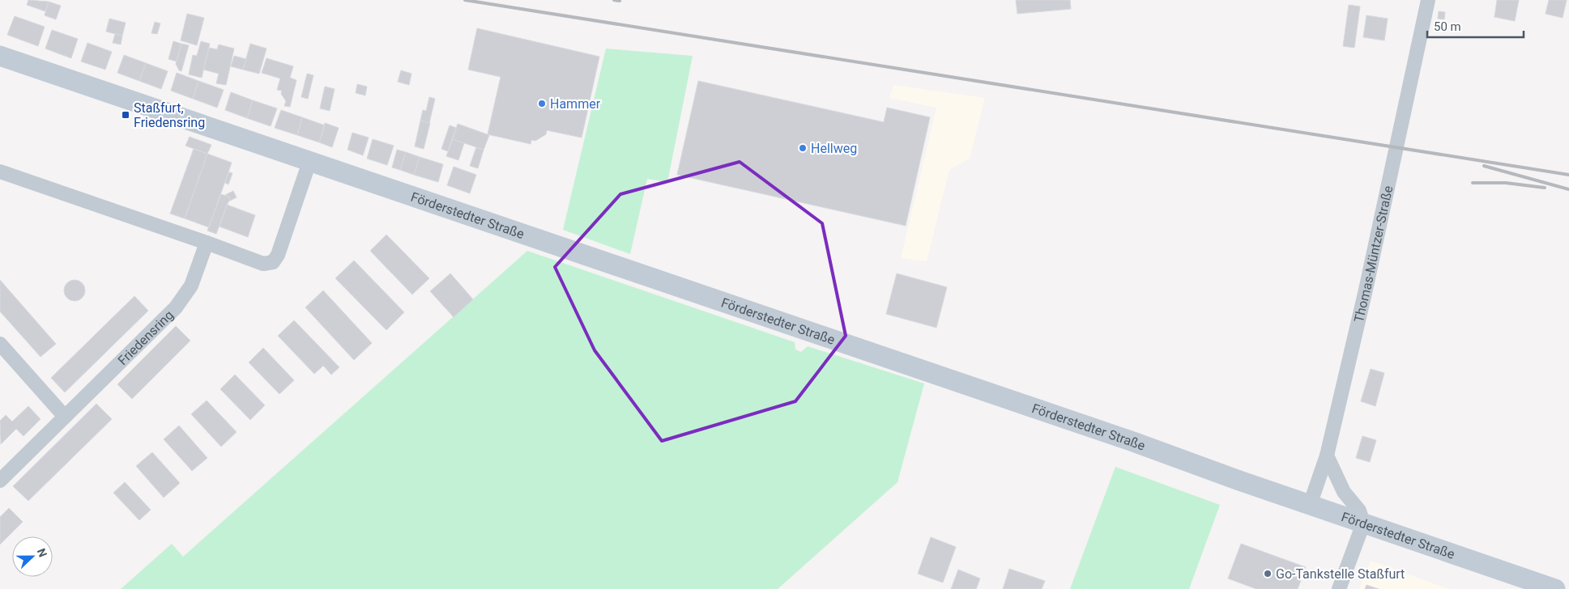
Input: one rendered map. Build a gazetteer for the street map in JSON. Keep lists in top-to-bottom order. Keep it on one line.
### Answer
{"streets":{"main road":["Förderstedter Straße"],"street":["Thomas-Müntzer-Straße","Friedensring"]},"crossings":[["Förderstedter Straße","Thomas-Müntzer-Straße"]],"places":{"other":["Hammer","Hellweg","Go-Tankstelle Staßfurt"],"transit":["Staßfurt, Friedensring"]},"scale_bar":"50 m","north":"right"}
